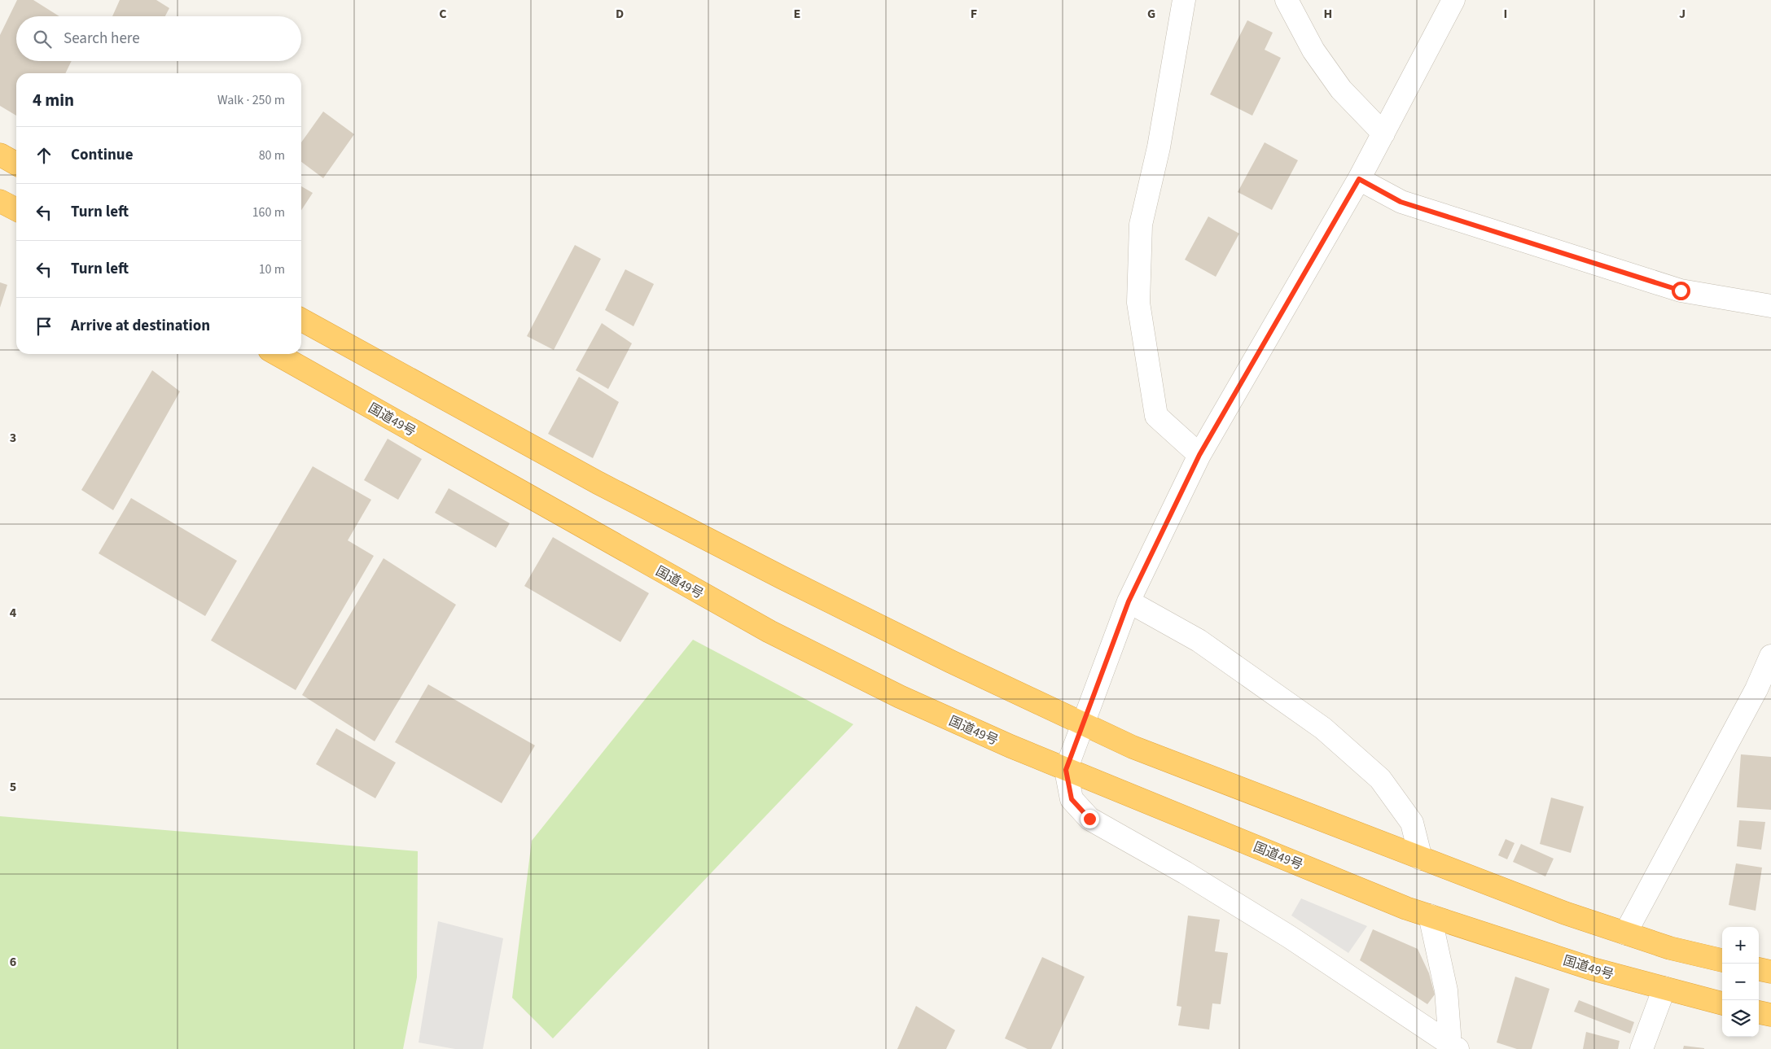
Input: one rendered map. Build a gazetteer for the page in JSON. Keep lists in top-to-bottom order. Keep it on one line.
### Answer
{"streets":{"highway":["国道49号"]},"page":{"search":"Search here","heading":["4 min","Walk · 250 m"],"list":[["Continue","80 m"],["Turn left","160 m"],["Turn left","10 m"],"Arrive at destination"],"map_buttons":["+","−"]},"grid":{"columns":["C","D","E","F","G","H","I","J"],"rows":["3","4","5","6"]}}
